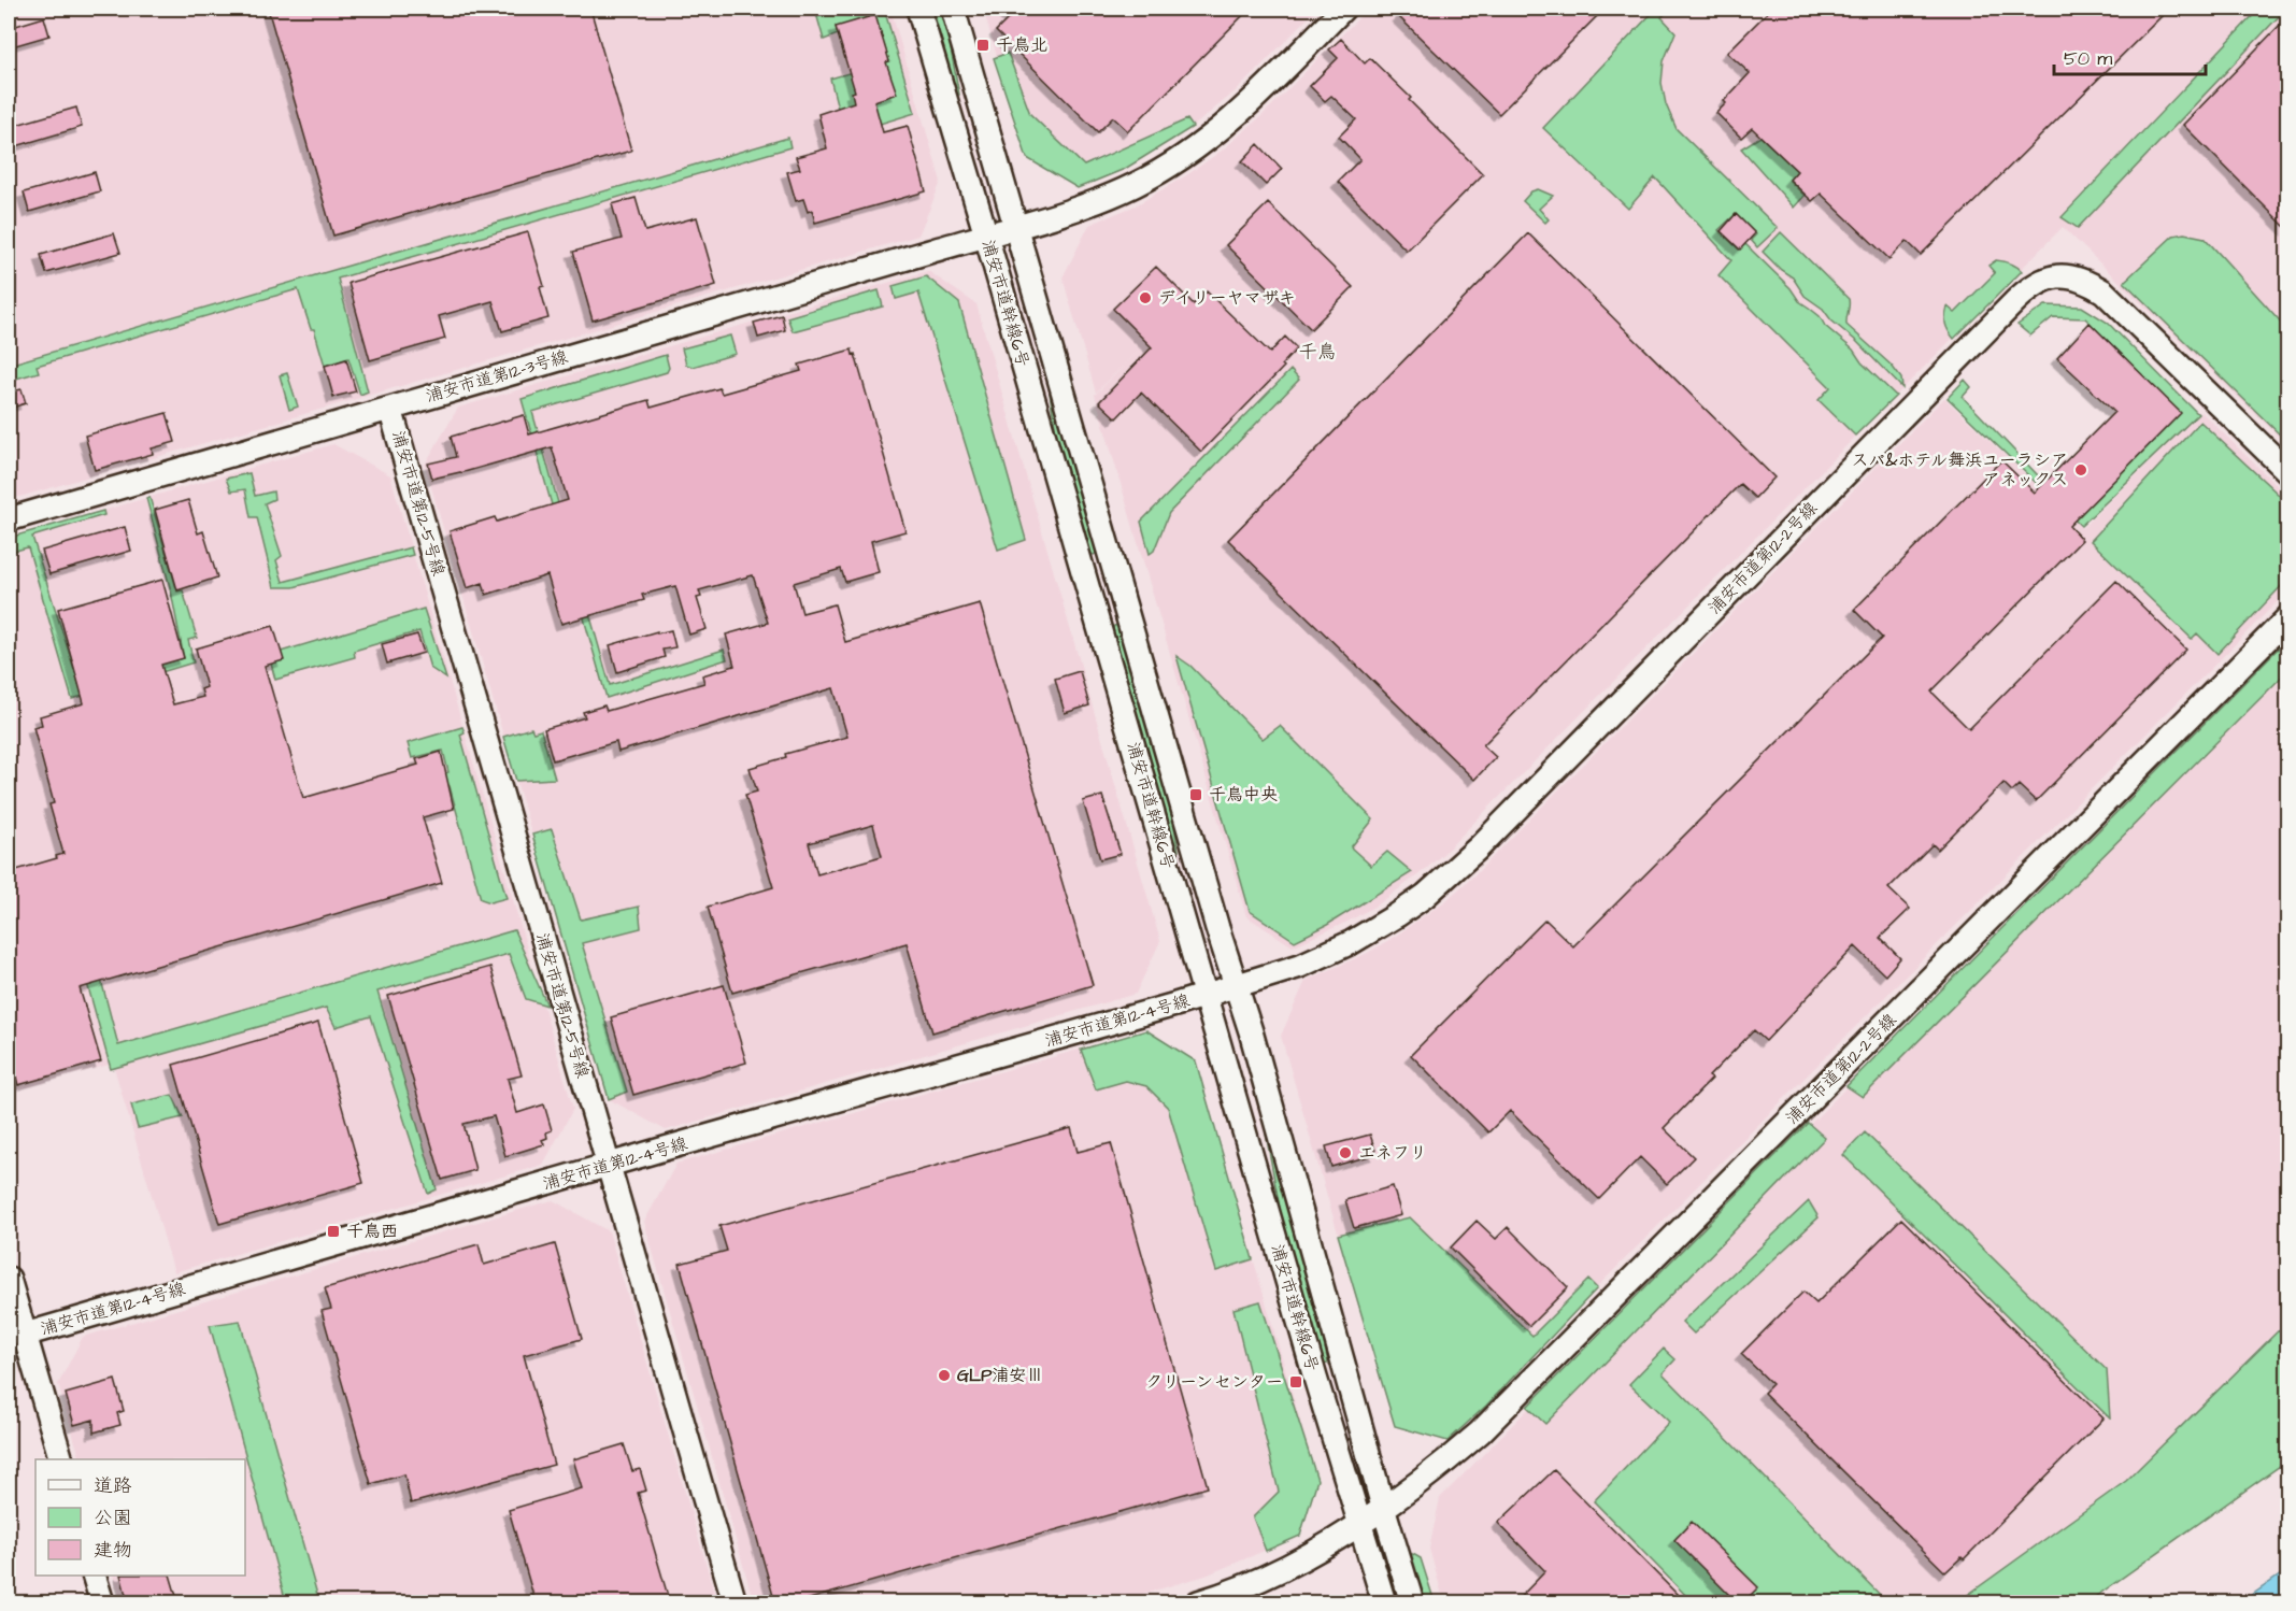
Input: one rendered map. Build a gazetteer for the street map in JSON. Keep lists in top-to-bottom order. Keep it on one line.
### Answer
{"streets":{"street":["浦安市道幹線6号","浦安市道第12-3号線","浦安市道第12-5号線","浦安市道第12-2号線","浦安市道第12-4号線"]},"crossings":[["浦安市道幹線6号","浦安市道第12-3号線"],["浦安市道幹線6号","浦安市道第12-2号線"],["浦安市道幹線6号","浦安市道第12-4号線"],["浦安市道第12-3号線","浦安市道第12-5号線"],["浦安市道第12-5号線","浦安市道第12-4号線"],["浦安市道第12-2号線","浦安市道第12-4号線"]],"districts":["千鳥"],"places":{"transit":["千鳥北","千鳥中央","千鳥西","クリーンセンター"],"other":["デイリーヤマザキ","スパ&ホテル舞浜ユーラシア アネックス","エネフリ","GLP浦安Ⅲ"]},"legend":["道路","公園","建物"],"scale_bar":"50 m"}
